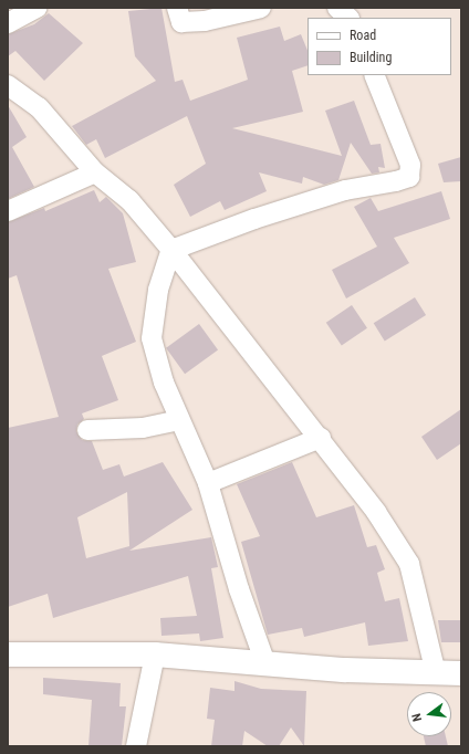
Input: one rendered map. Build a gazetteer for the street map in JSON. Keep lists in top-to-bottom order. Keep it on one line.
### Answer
{"legend":["Road","Building"],"north":"left"}
